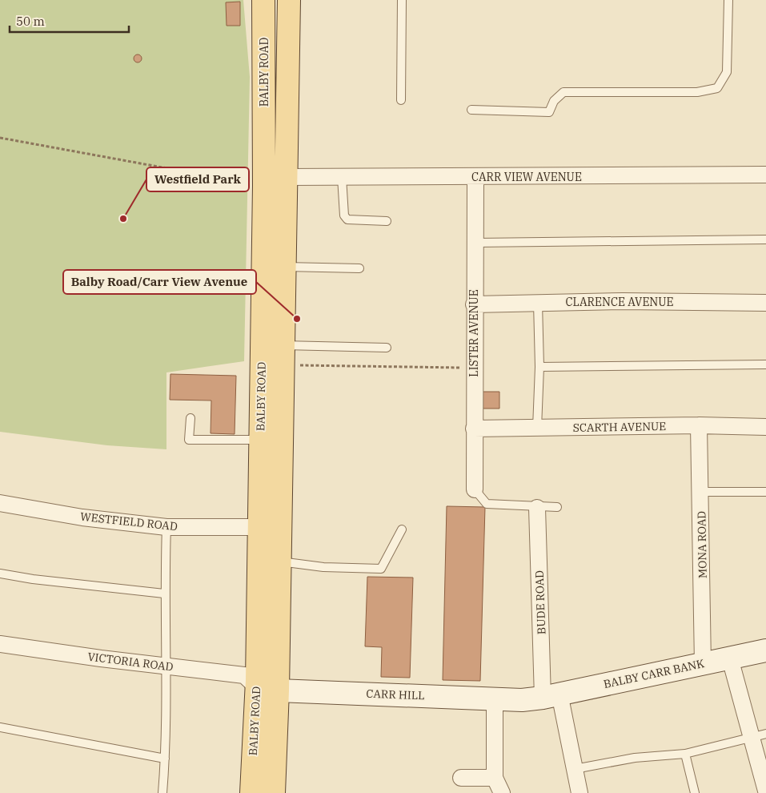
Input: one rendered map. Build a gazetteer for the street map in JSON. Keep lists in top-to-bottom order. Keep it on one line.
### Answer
{"streets":{"main road":["BALBY ROAD"],"street":["CARR VIEW AVENUE","CLARENCE AVENUE","LISTER AVENUE","SCARTH AVENUE","WESTFIELD ROAD","MONA ROAD","BUDE ROAD","VICTORIA ROAD","BALBY CARR BANK","CARR HILL"]},"crossings":[["BALBY ROAD","CARR VIEW AVENUE"],["BALBY ROAD","WESTFIELD ROAD"],["BALBY ROAD","VICTORIA ROAD"],["BALBY ROAD","CARR HILL"],["CARR VIEW AVENUE","LISTER AVENUE"],["CLARENCE AVENUE","LISTER AVENUE"],["LISTER AVENUE","SCARTH AVENUE"],["SCARTH AVENUE","MONA ROAD"],["MONA ROAD","BALBY CARR BANK"],["BUDE ROAD","BALBY CARR BANK"],["BUDE ROAD","CARR HILL"],["BALBY CARR BANK","CARR HILL"]],"places":["Westfield Park","Balby Road/Carr View Avenue"],"scale_bar":"50 m"}
